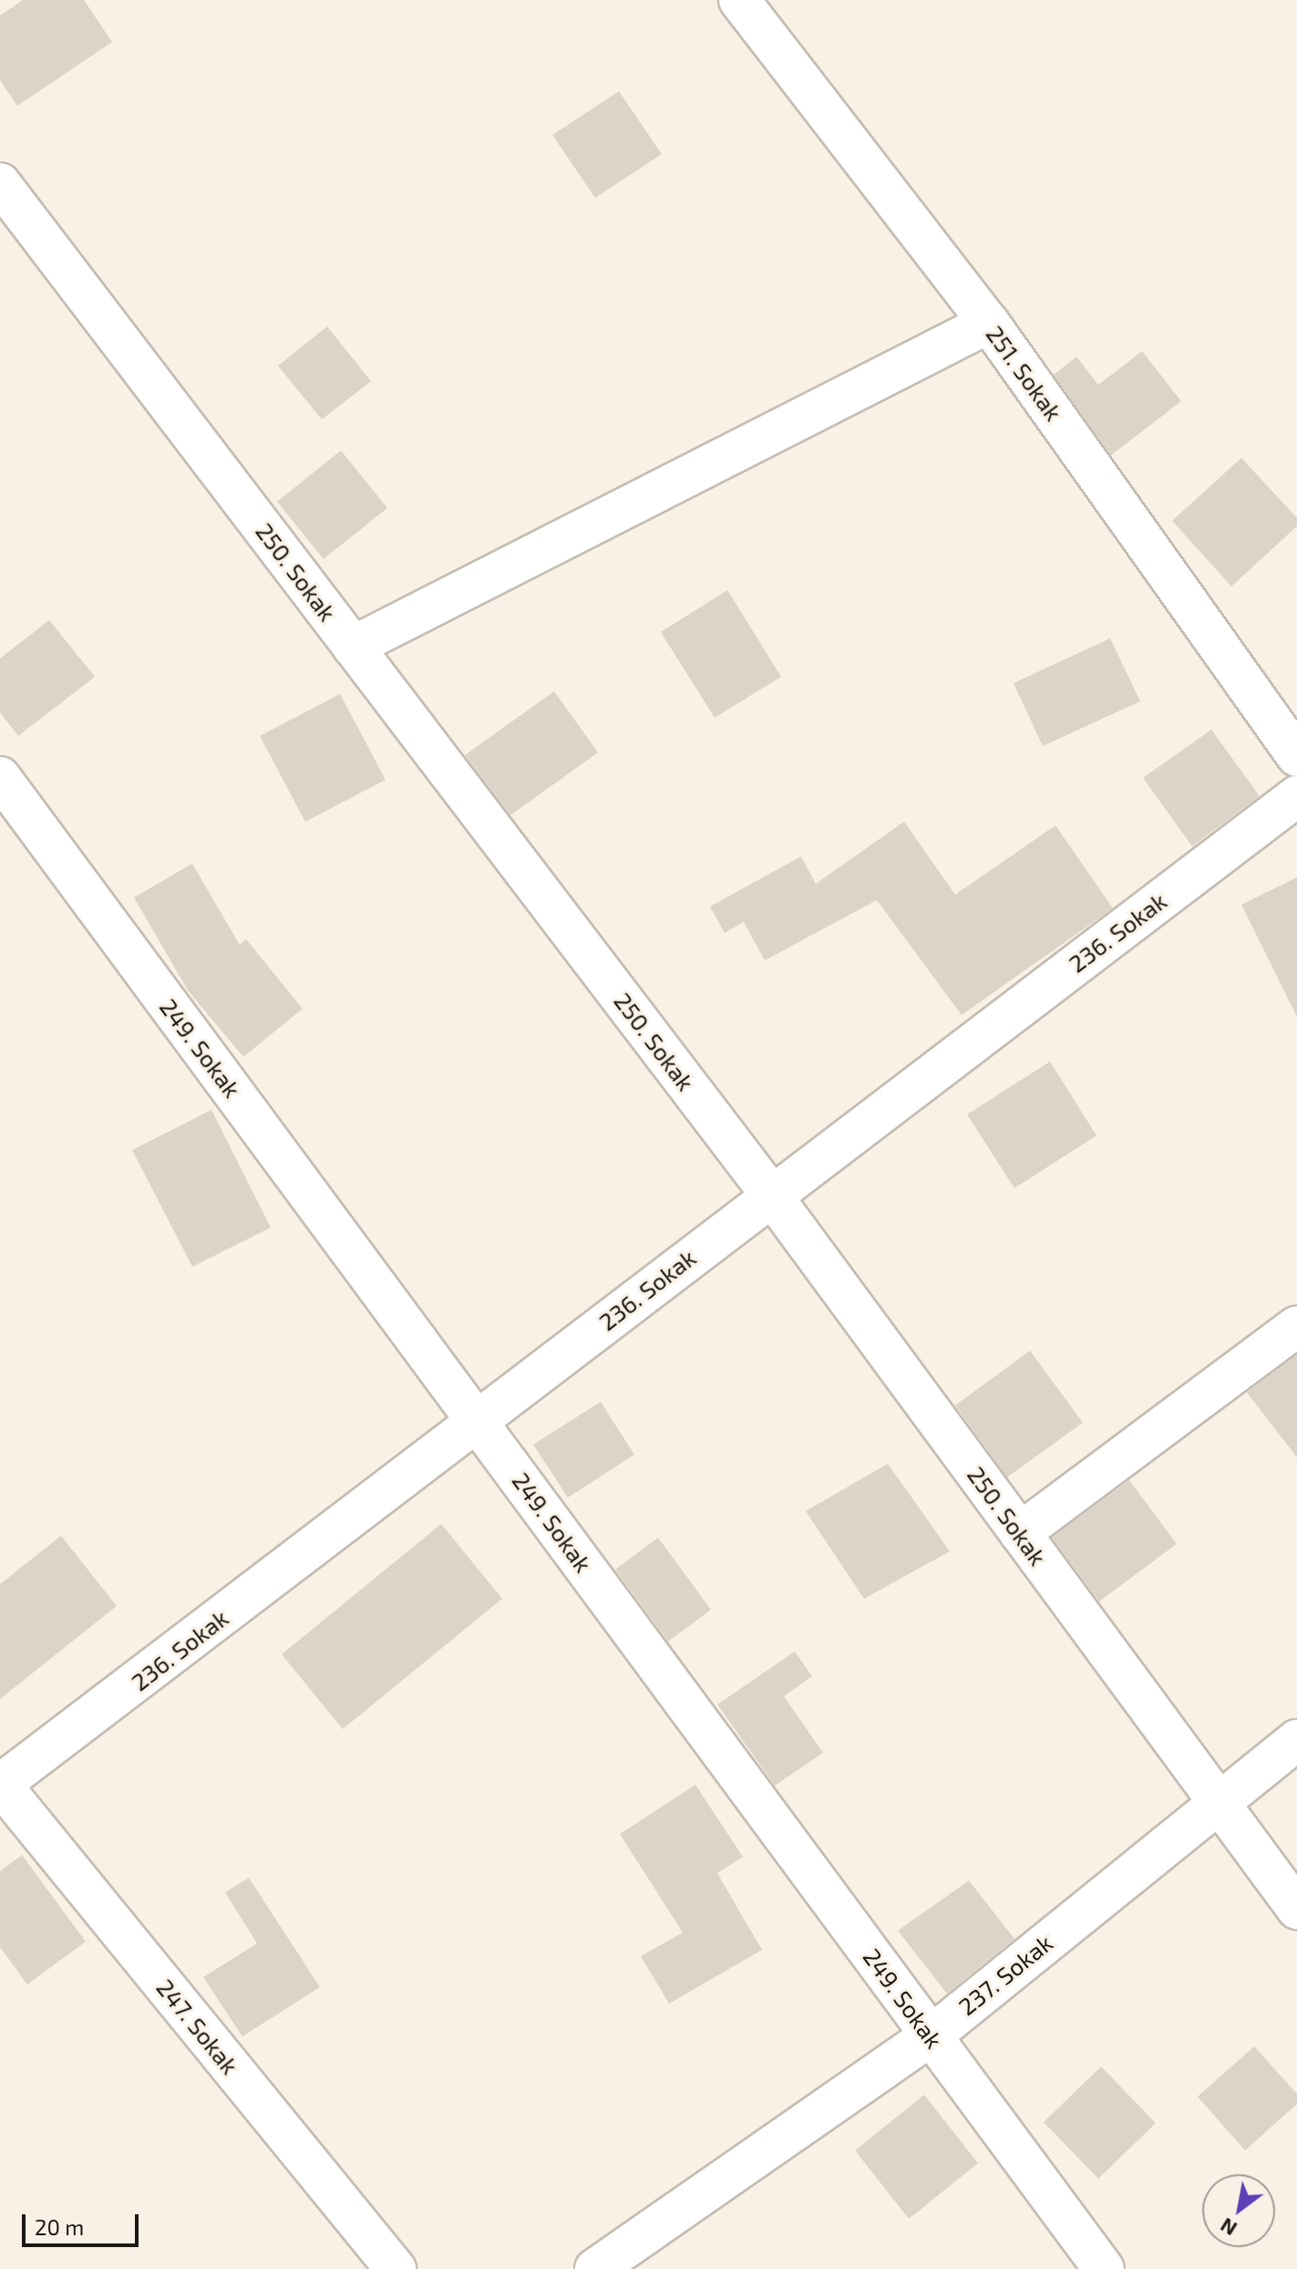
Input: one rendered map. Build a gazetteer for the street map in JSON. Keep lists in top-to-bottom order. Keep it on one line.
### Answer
{"streets":{"street":["251. Sokak","250. Sokak","236. Sokak","249. Sokak","237. Sokak","247. Sokak"]},"crossings":[["250. Sokak","236. Sokak"],["250. Sokak","237. Sokak"],["236. Sokak","249. Sokak"],["236. Sokak","247. Sokak"],["249. Sokak","237. Sokak"]],"scale_bar":"20 m","north":"bottom left"}
